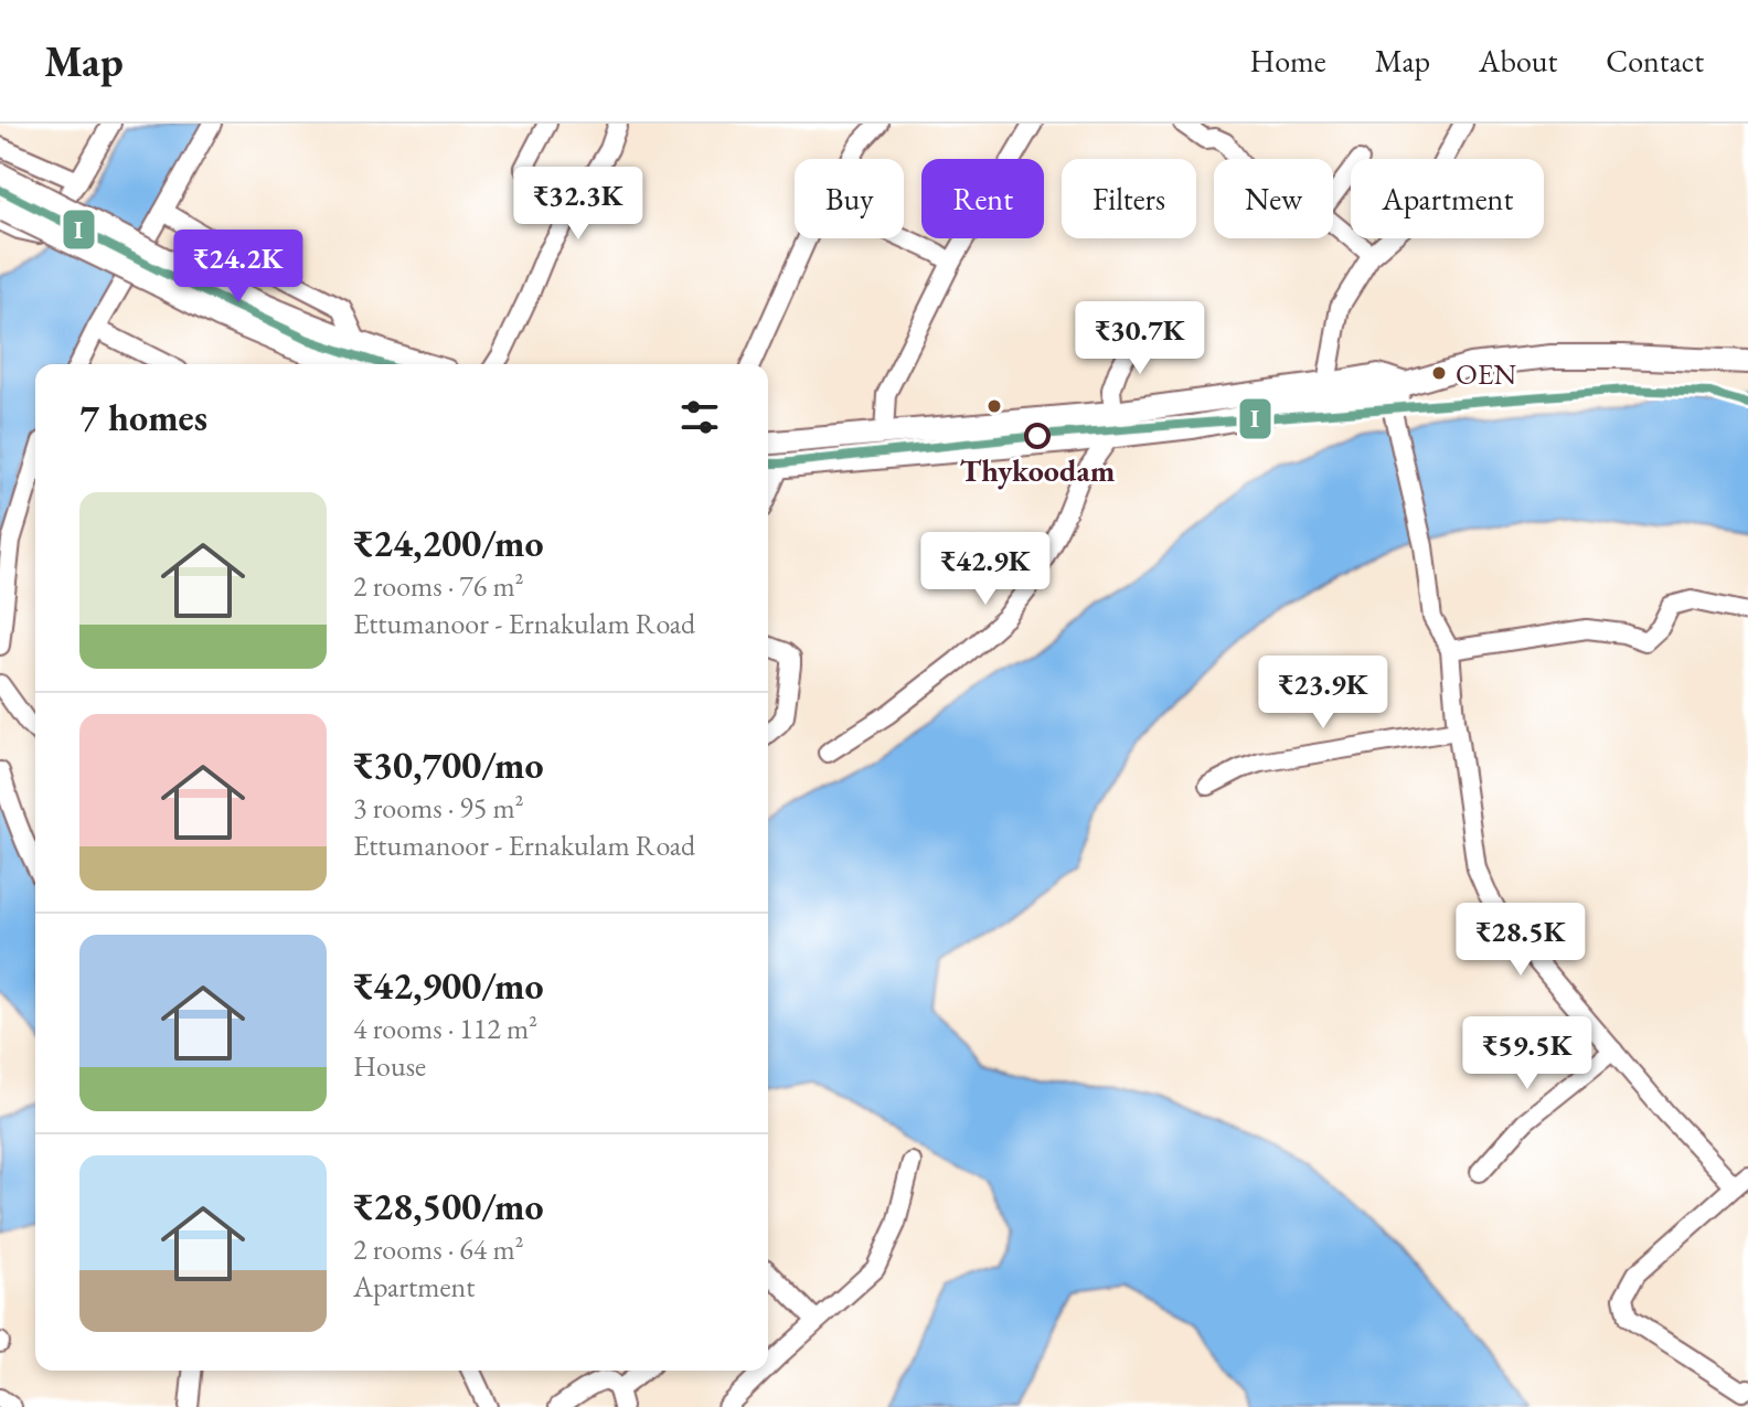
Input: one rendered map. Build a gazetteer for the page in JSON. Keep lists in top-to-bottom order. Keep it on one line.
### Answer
{"places":["OEN","Thykoodam"],"lines":["transit line I"],"page":{"header":"Map","nav":["Home","Map","About","Contact"],"chip":["Buy","Rent","Filters","New","Apartment"],"price":["₹32.3K","₹24.2K","₹30.7K","₹42.9K","₹23.9K","₹28.5K","₹59.5K"],"heading":"7 homes","list":[{"name":"₹24,200/mo","note":"2 rooms · 76 m² · Ettumanoor - Ernakulam Road"},{"name":"₹30,700/mo","note":"3 rooms · 95 m² · Ettumanoor - Ernakulam Road"},{"name":"₹42,900/mo","note":"4 rooms · 112 m² · House"},{"name":"₹28,500/mo","note":"2 rooms · 64 m² · Apartment"}]}}
